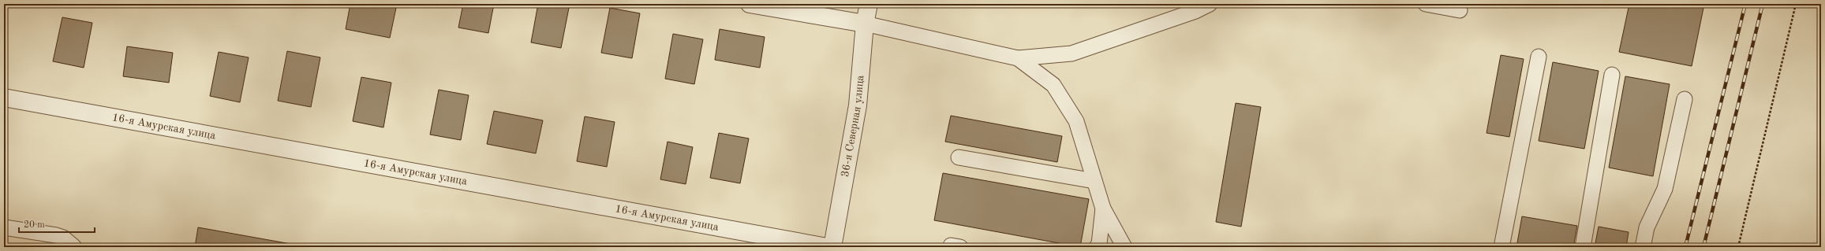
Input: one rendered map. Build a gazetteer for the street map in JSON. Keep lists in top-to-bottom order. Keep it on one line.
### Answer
{"streets":{"street":["36-я Северная улица","16-я Амурская улица"]},"scale_bar":"20 m"}
